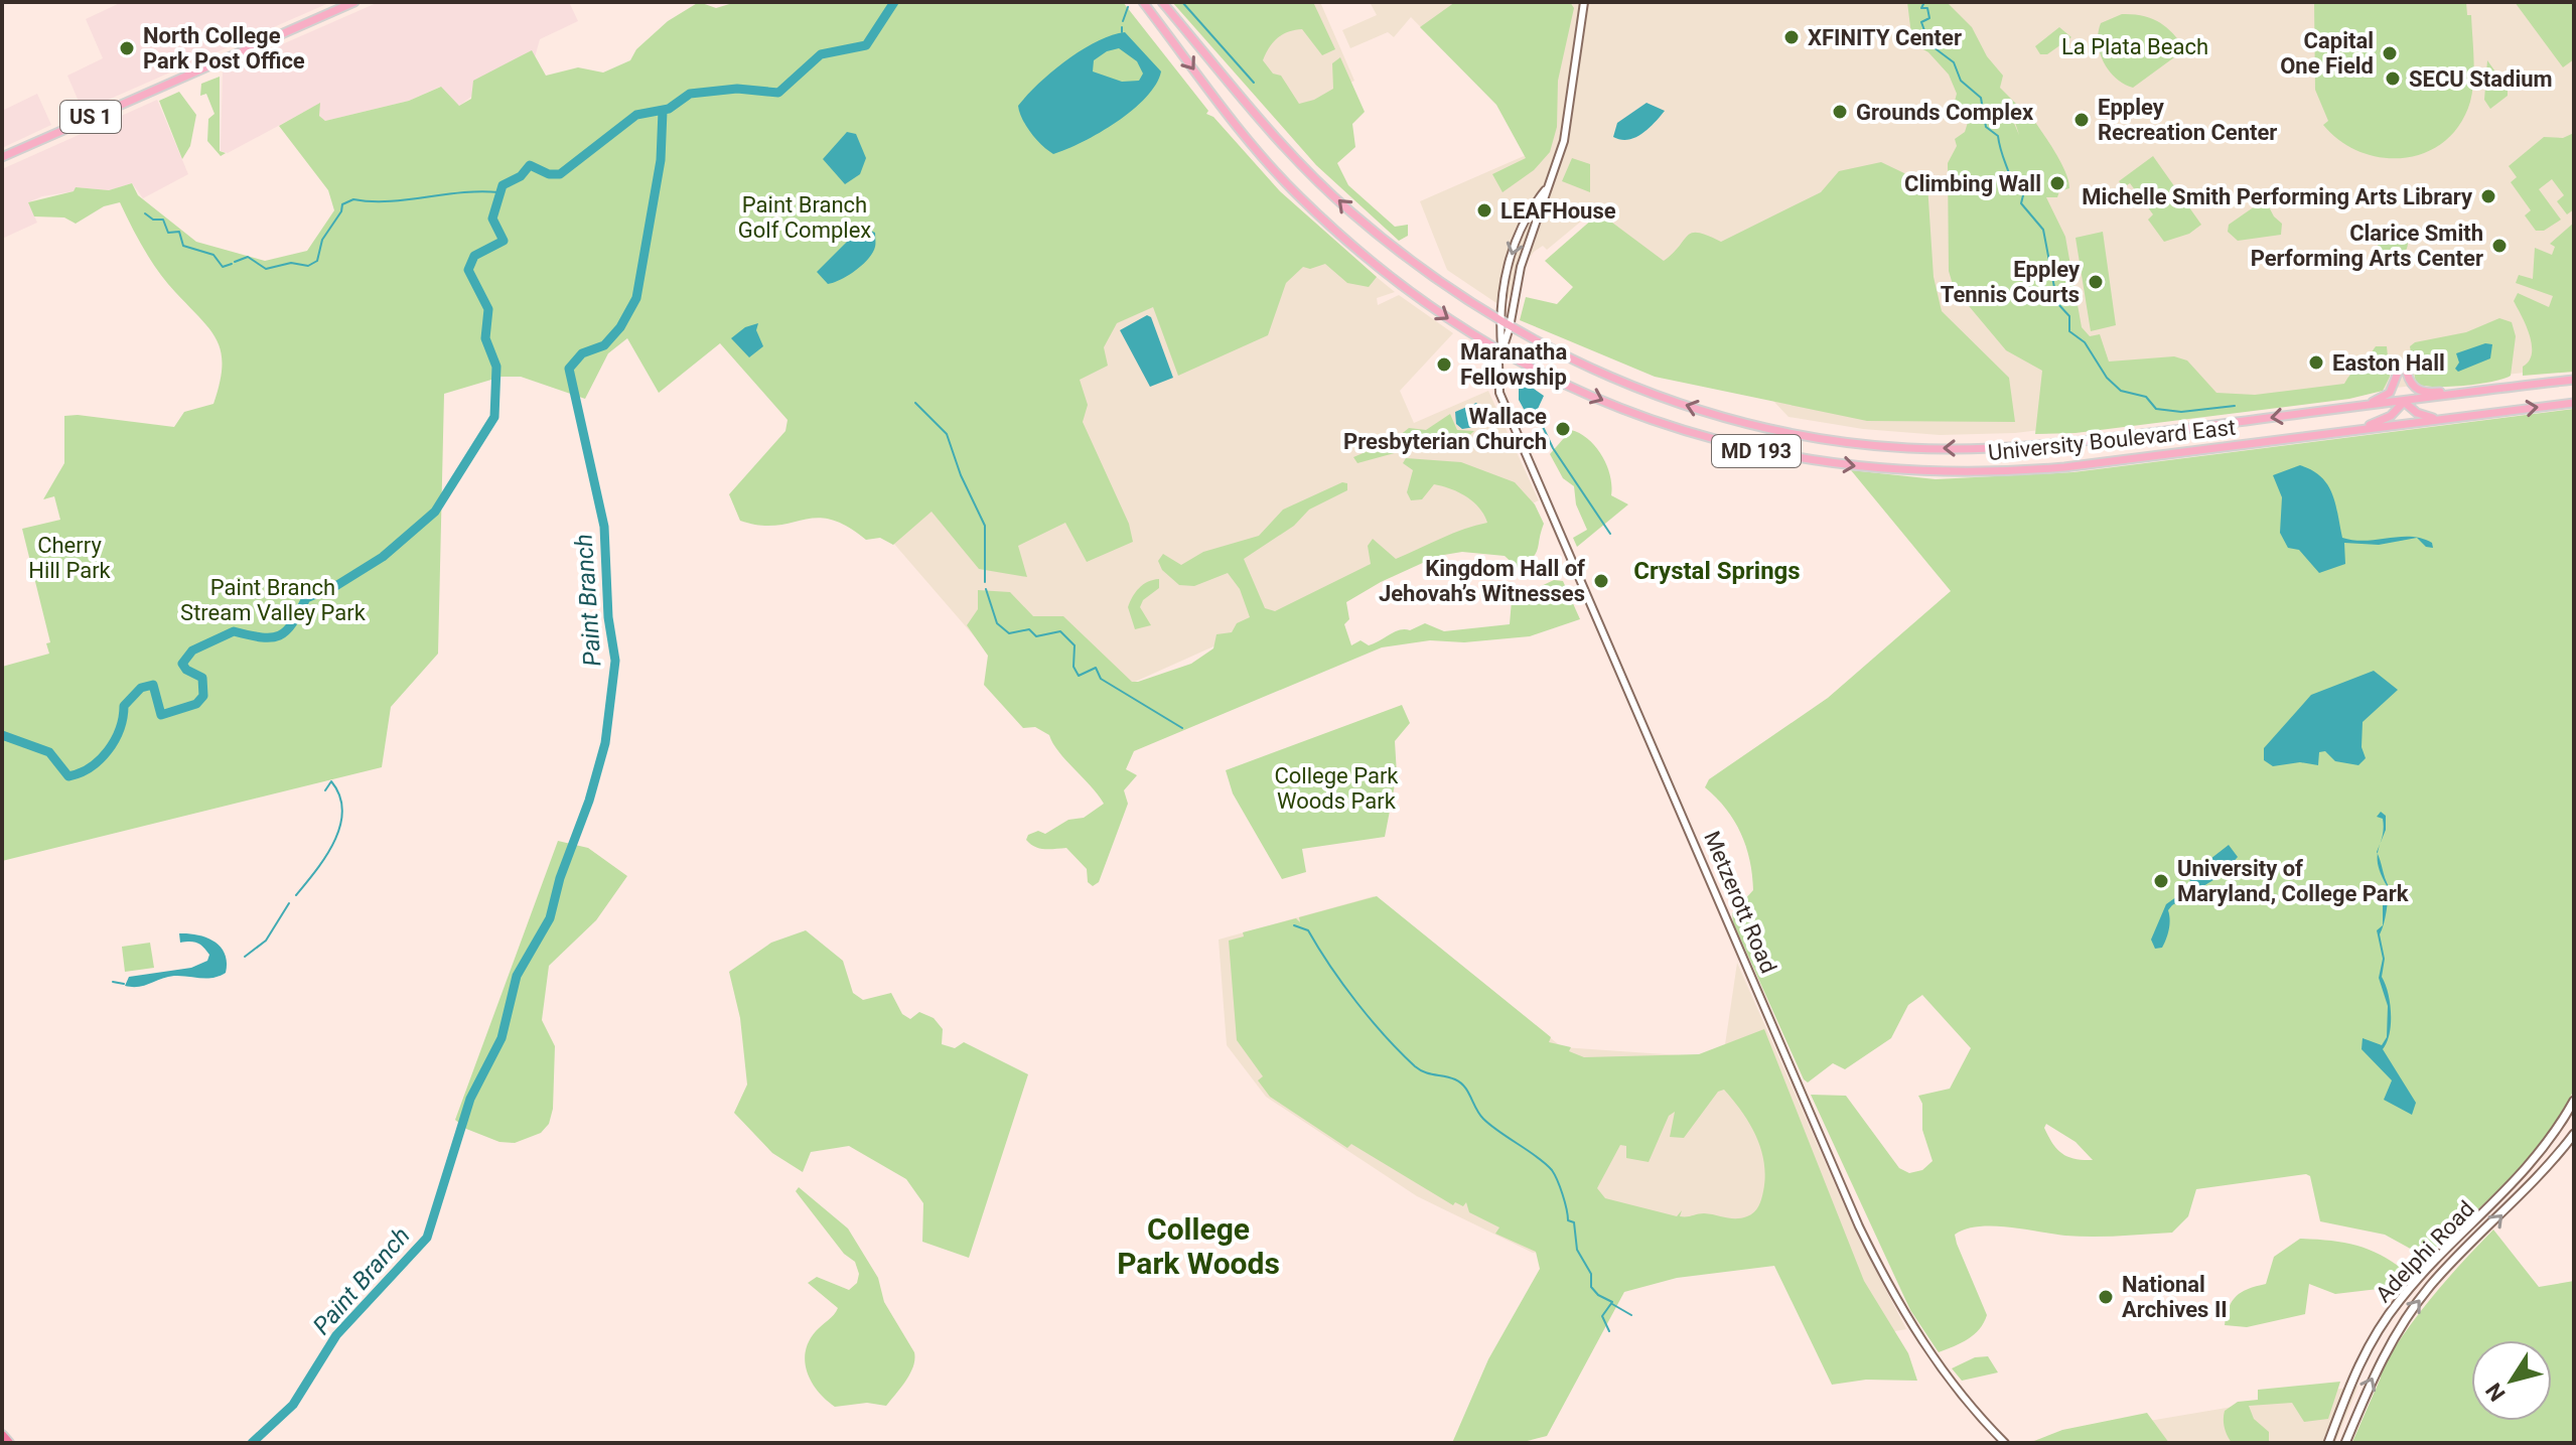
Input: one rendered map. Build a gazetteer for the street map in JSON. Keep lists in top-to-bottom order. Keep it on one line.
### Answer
{"streets":{"main road":["US 1","University Boulevard East","MD 193","Adelphi Road"],"street":["Metzerott Road"]},"crossings":[["University Boulevard East","Metzerott Road"]],"districts":["Crystal Springs","College Park Woods"],"water":["Paint Branch"],"parks":["La Plata Beach","Paint Branch Golf Complex","Cherry Hill Park","Paint Branch Stream Valley Park","College Park Woods Park"],"places":["XFINITY Center","North College Park Post Office","Capital One Field","SECU Stadium","Grounds Complex","Eppley Recreation Center","Climbing Wall","Michelle Smith Performing Arts Library","LEAFHouse","Clarice Smith Performing Arts Center","Eppley Tennis Courts","Easton Hall","Maranatha Fellowship","Wallace Presbyterian Church","Kingdom Hall of Jehovah’s Witnesses","University of Maryland, College Park","National Archives II"],"north":"bottom left"}
